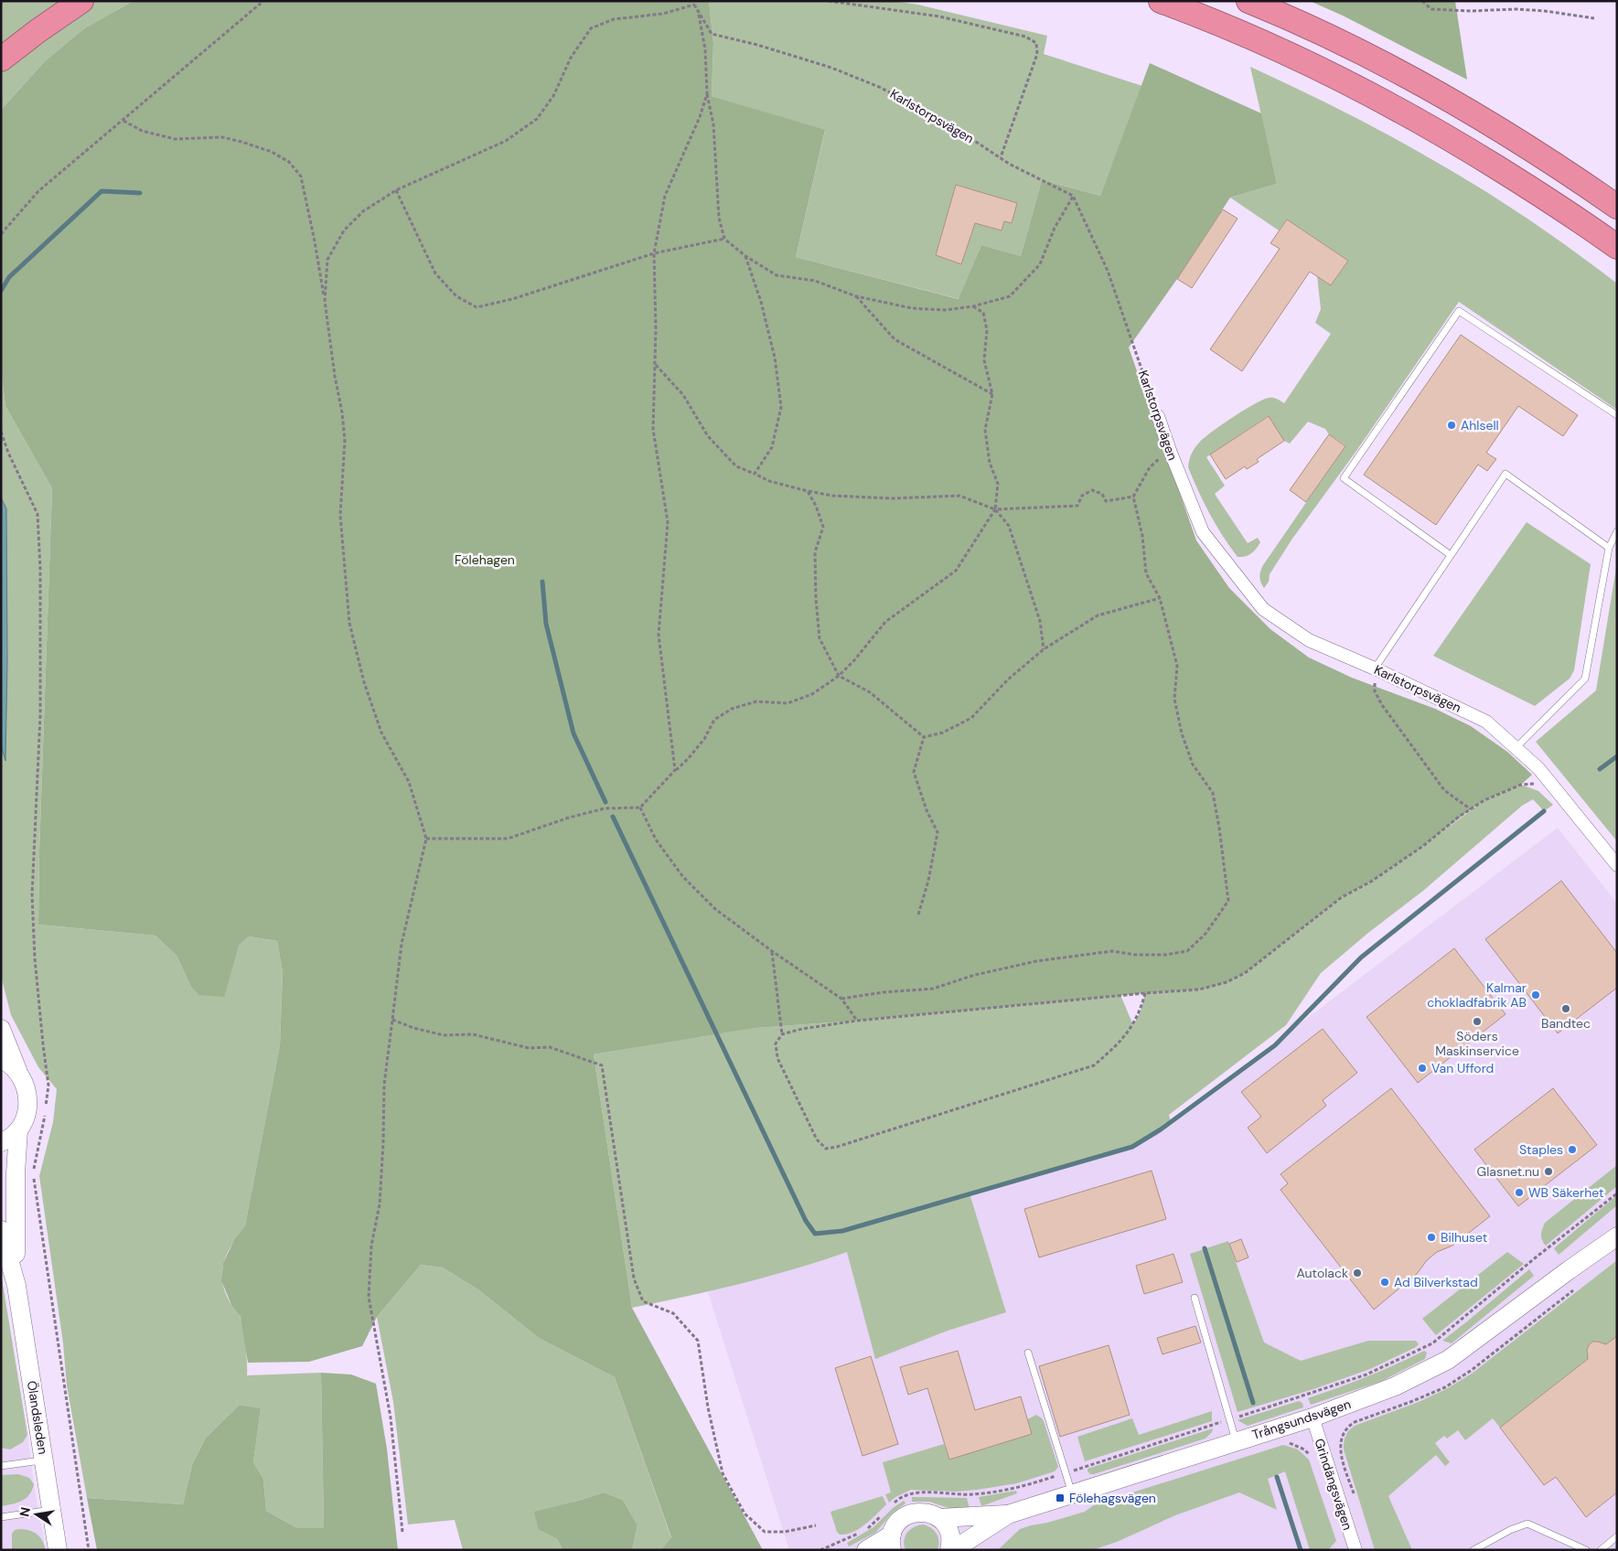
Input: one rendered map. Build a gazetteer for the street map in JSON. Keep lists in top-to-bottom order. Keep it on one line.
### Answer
{"streets":{"main road":["Ölandsleden","Trångsundsvägen"],"street":["Karlstorpsvägen","Grindängsvägen"]},"crossings":[["Trångsundsvägen","Grindängsvägen"]],"parks":["Fölehagen"],"places":{"other":["Ahlsell","Kalmar chokladfabrik AB","Bandtec","Söders Maskinservice","Van Ufford","Staples","Glasnet.nu","WB Säkerhet","Bilhuset","Autolack","Ad Bilverkstad"],"transit":["Fölehagsvägen"]},"north":"left"}
